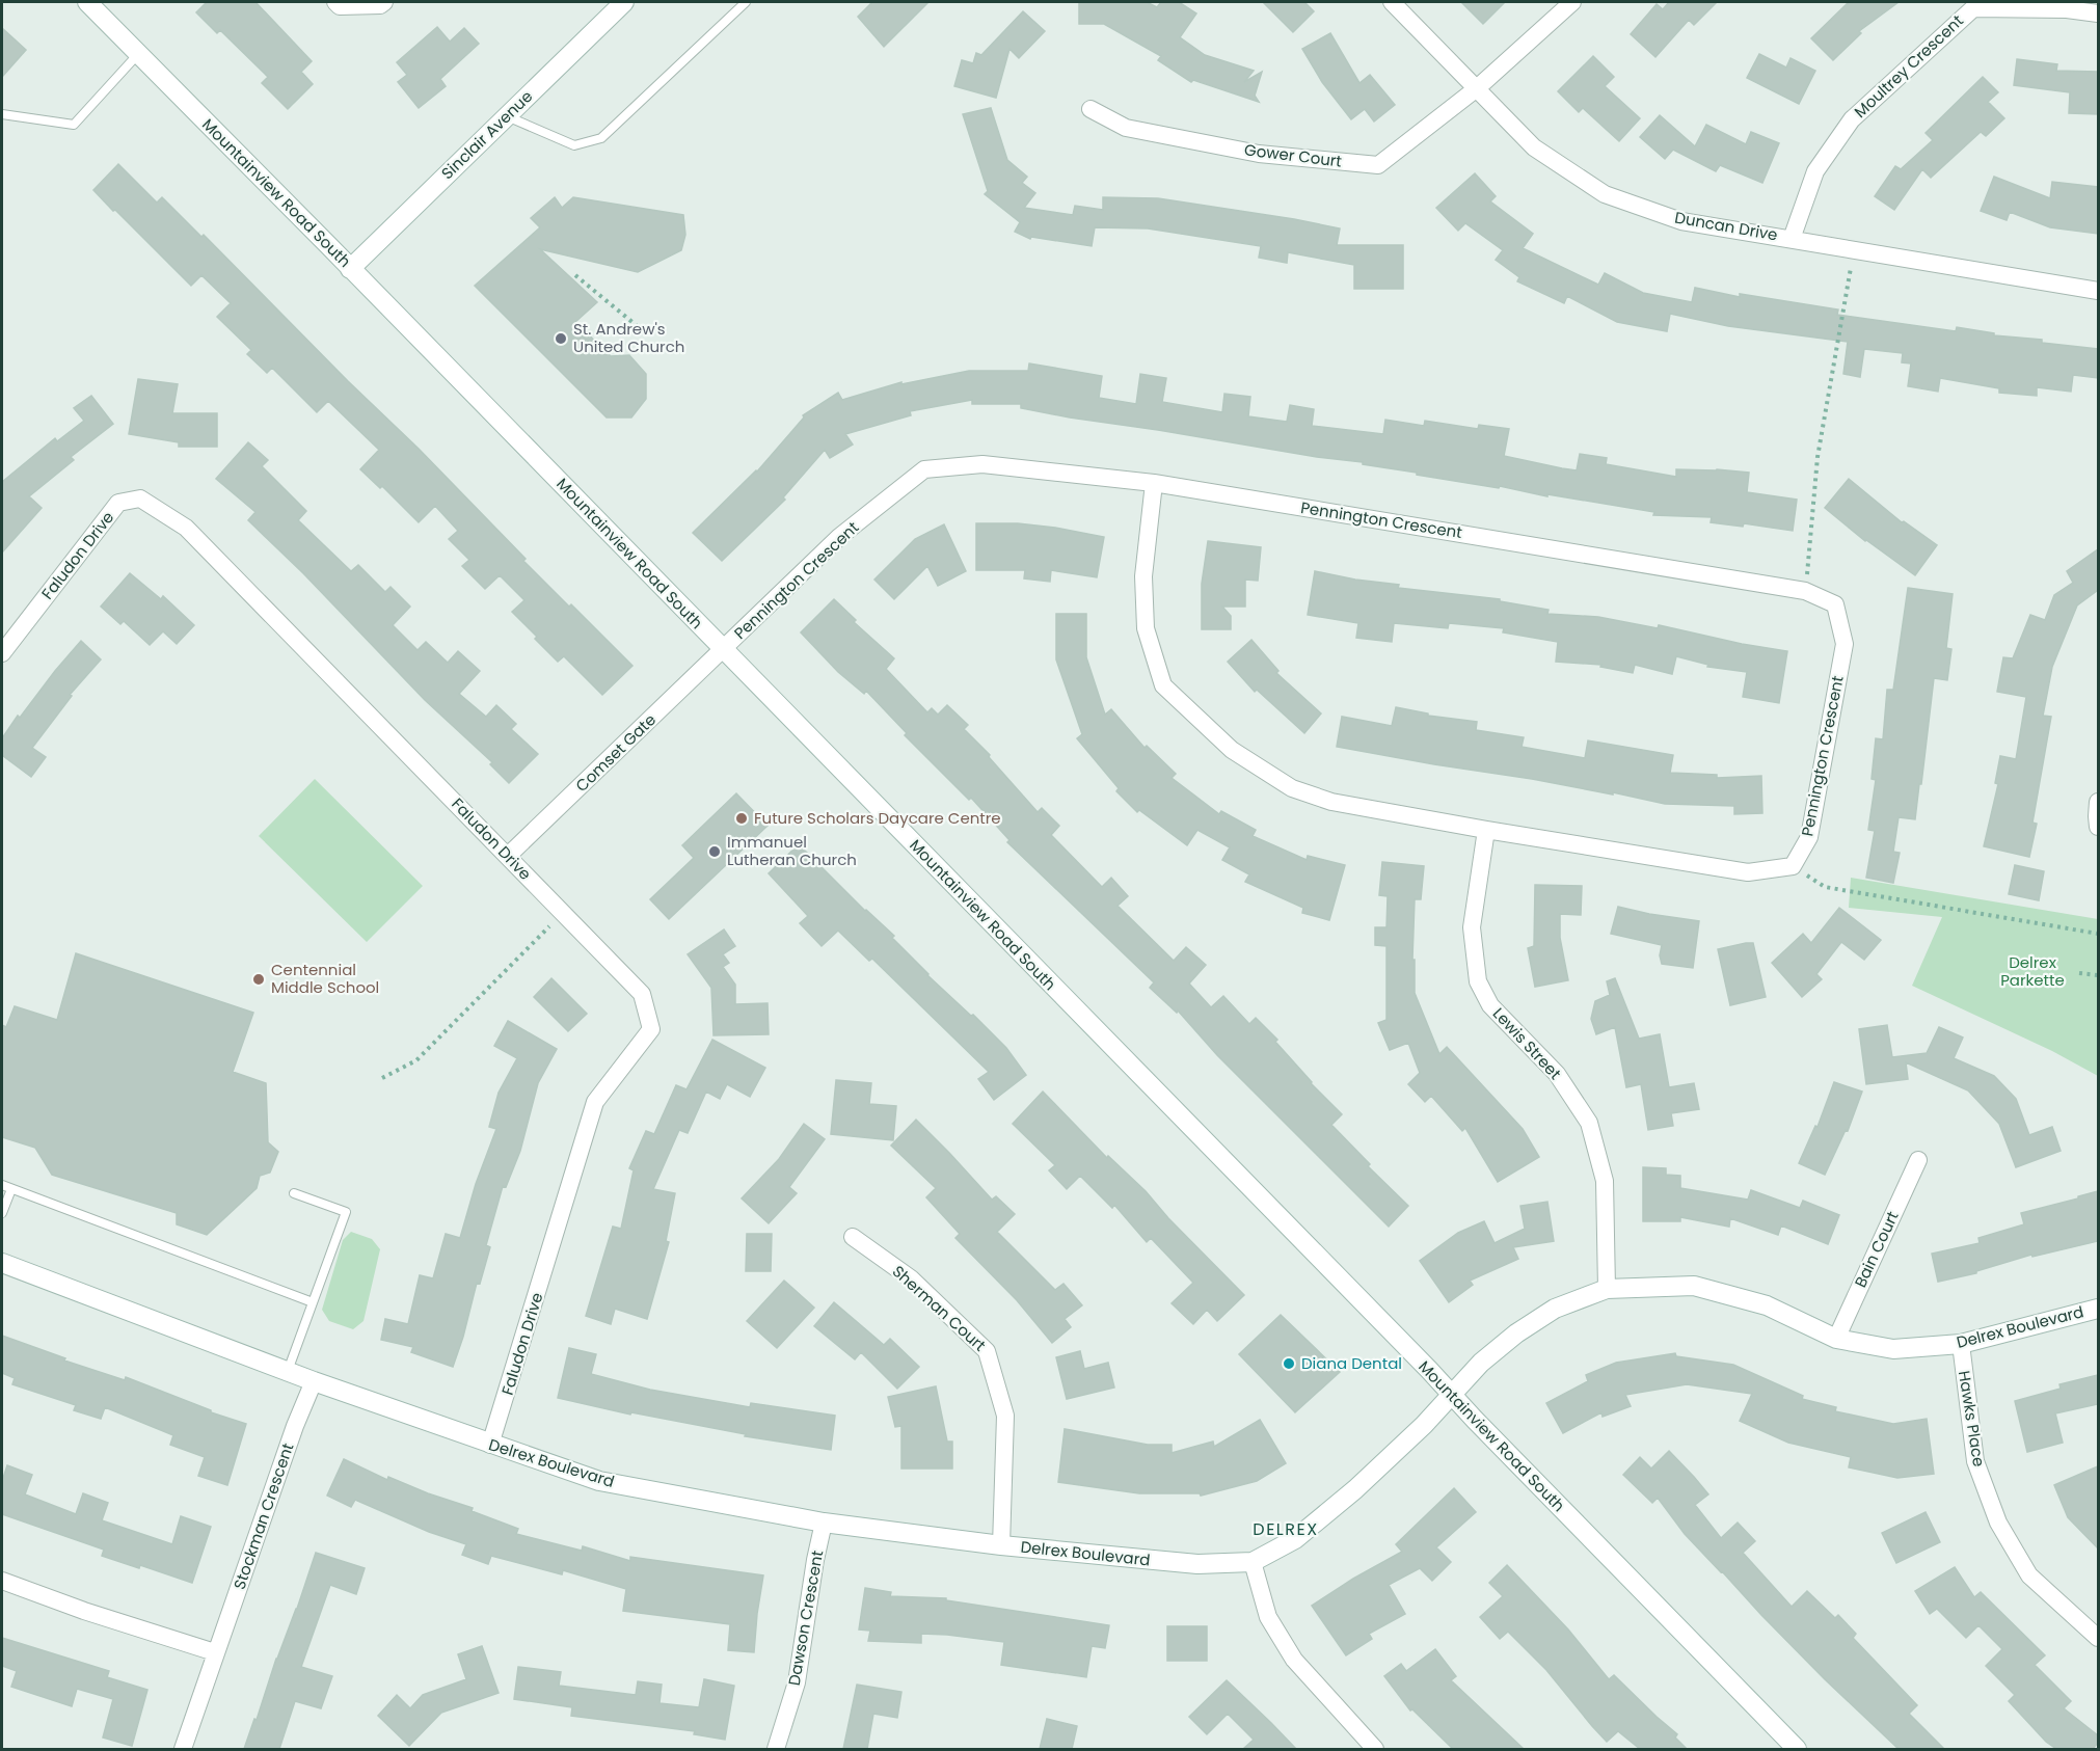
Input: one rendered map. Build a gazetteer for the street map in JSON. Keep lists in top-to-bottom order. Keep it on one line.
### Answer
{"streets":{"street":["Moultrey Crescent","Sinclair Avenue","Gower Court","Mountainview Road South","Duncan Drive","Pennington Crescent","Faludon Drive","Comset Gate","Lewis Street","Bain Court","Sherman Court","Delrex Boulevard","Hawks Place","Stockman Crescent","Dawson Crescent"]},"crossings":[["Moultrey Crescent","Duncan Drive"],["Sinclair Avenue","Mountainview Road South"],["Gower Court","Duncan Drive"],["Mountainview Road South","Pennington Crescent"],["Mountainview Road South","Comset Gate"],["Mountainview Road South","Delrex Boulevard"],["Pennington Crescent","Comset Gate"],["Faludon Drive","Comset Gate"],["Faludon Drive","Delrex Boulevard"],["Lewis Street","Delrex Boulevard"],["Bain Court","Delrex Boulevard"],["Sherman Court","Delrex Boulevard"],["Delrex Boulevard","Hawks Place"],["Delrex Boulevard","Stockman Crescent"],["Delrex Boulevard","Dawson Crescent"]],"districts":["DELREX"],"parks":["Delrex Parkette"],"places":["St. Andrew's United Church","Future Scholars Daycare Centre","Immanuel Lutheran Church","Centennial Middle School","Diana Dental"]}
